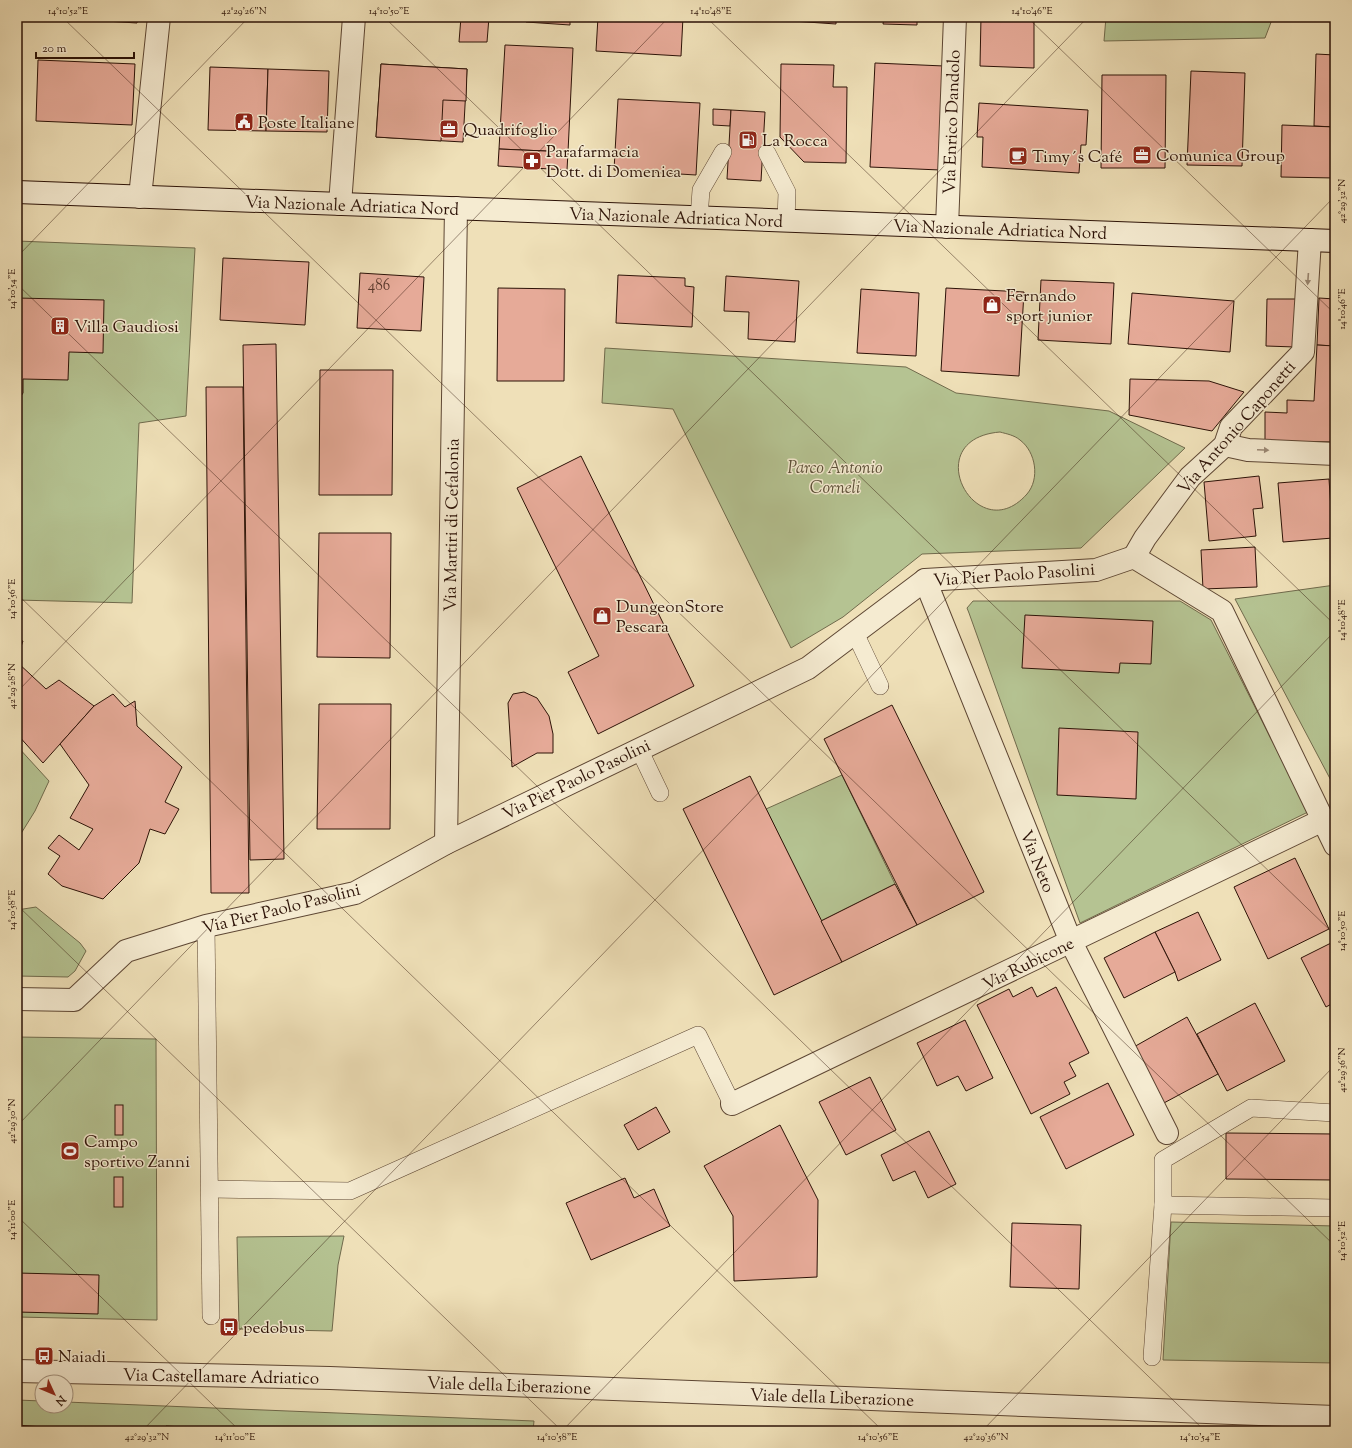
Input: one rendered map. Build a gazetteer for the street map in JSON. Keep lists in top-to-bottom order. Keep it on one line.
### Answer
{"streets":{"street":["Via Enrico Dandolo","Via Nazionale Adriatica Nord","Via Antonio Caponetti","Via Martiri di Cefalonia","Via Pier Paolo Pasolini","Via Neto","Via Rubicone","Via Castellamare Adriatico","Viale della Liberazione"]},"crossings":[["Via Enrico Dandolo","Via Nazionale Adriatica Nord"],["Via Nazionale Adriatica Nord","Via Antonio Caponetti"],["Via Nazionale Adriatica Nord","Via Martiri di Cefalonia"],["Via Antonio Caponetti","Via Pier Paolo Pasolini"],["Via Martiri di Cefalonia","Via Pier Paolo Pasolini"],["Via Pier Paolo Pasolini","Via Neto"],["Via Neto","Via Rubicone"],["Via Castellamare Adriatico","Viale della Liberazione"]],"one_way":["Via Antonio Caponetti"],"parks":["Parco Antonio Corneli"],"places":{"public building":["Poste Italiane"],"office":["Quadrifoglio","Comunica Group"],"fuel station":["La Rocca"],"cafe":["Timy´s Café"],"pharmacy":["Parafarmacia Dott. di Domenica"],"shop":["Fernando sport junior","DungeonStore Pescara"],"building":["Villa Gaudiosi"],"sports":["Campo sportivo Zanni"],"bus stop":["pedobus","Naiadi"]},"house_numbers":["486"],"scale_bar":"20 m","north":"bottom right","coordinates":["14°10'52\"E","42°29'26\"N","14°10'50\"E","14°10'48\"E","14°10'46\"E","42°29'32\"N","14°10'54\"E","14°10'56\"E","42°29'28\"N","14°10'58\"E","42°29'36\"N","42°29'30\"N","14°11'00\"E"]}
